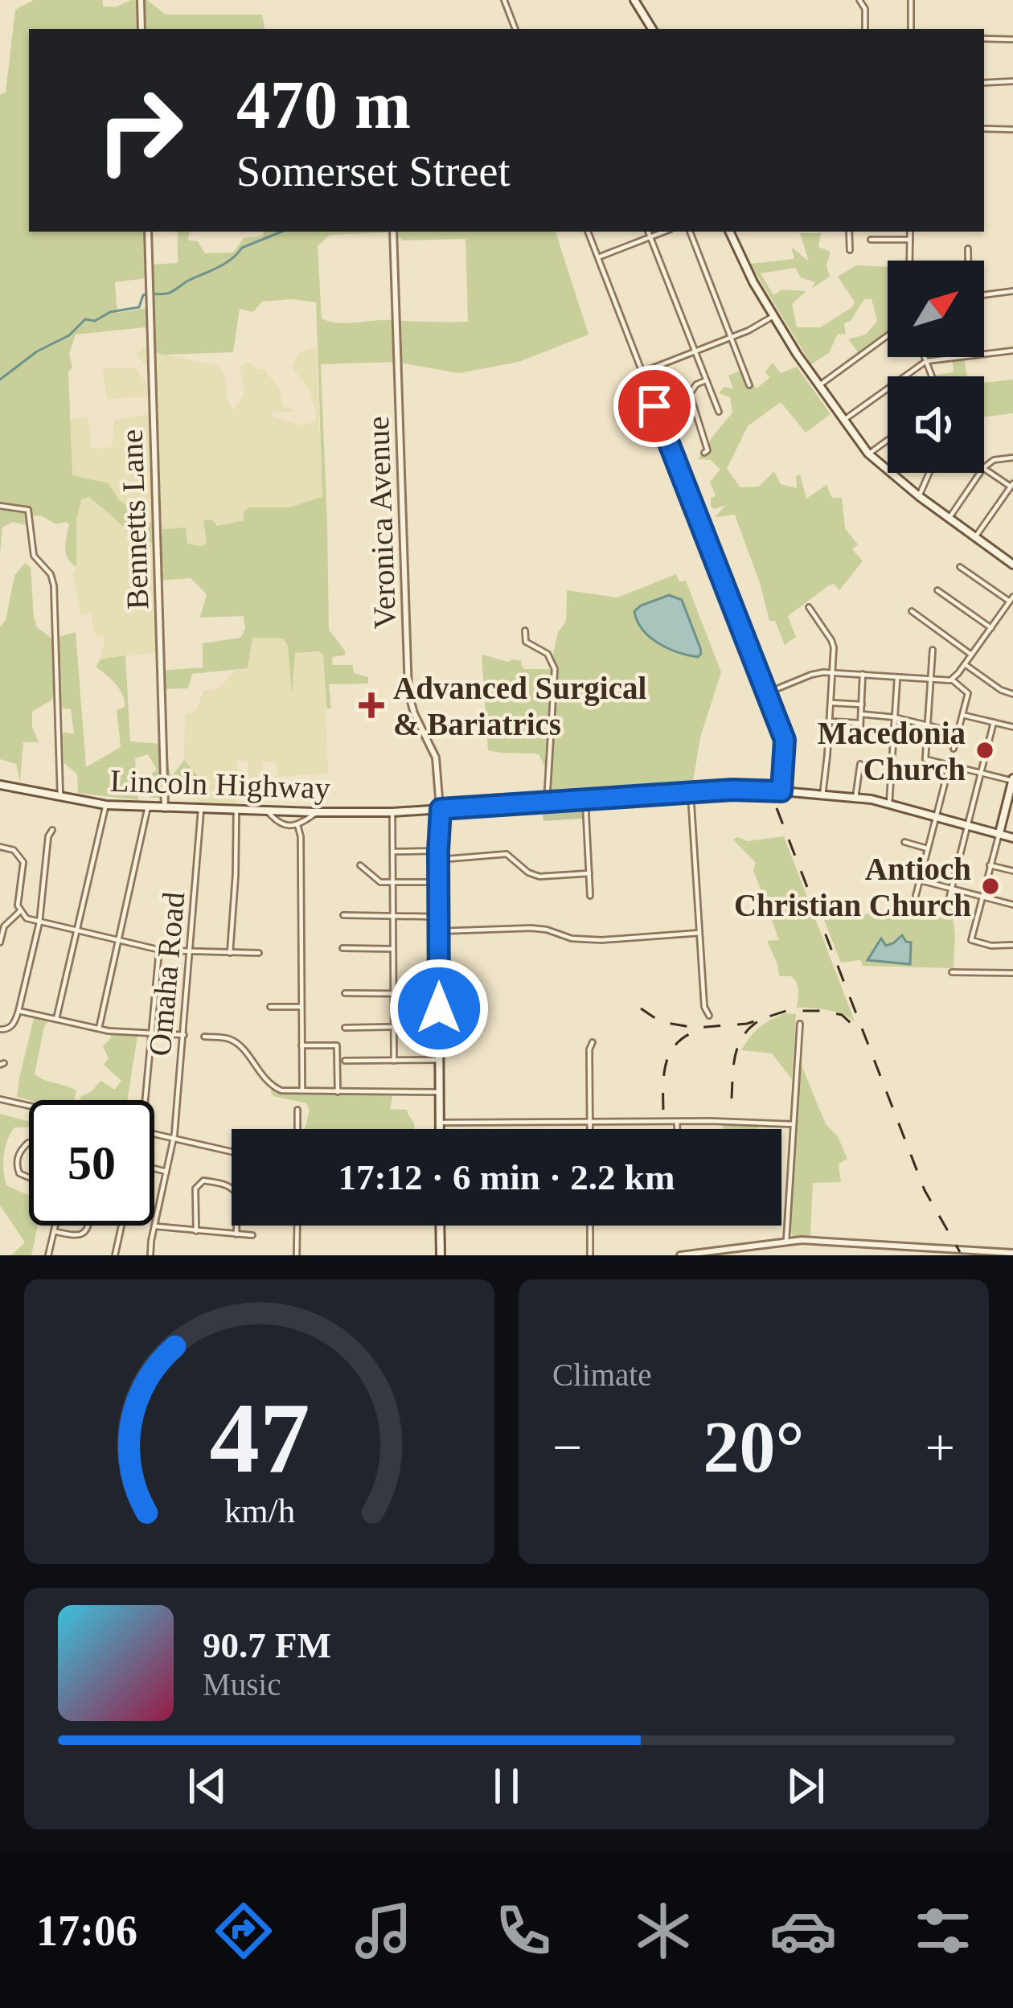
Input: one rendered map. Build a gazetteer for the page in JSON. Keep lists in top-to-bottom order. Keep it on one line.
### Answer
{"streets":{"main road":["Lincoln Highway"],"street":["Bennetts Lane","Veronica Avenue","Omaha Road"]},"crossings":[["Bennetts Lane","Lincoln Highway"],["Veronica Avenue","Lincoln Highway"],["Lincoln Highway","Omaha Road"]],"places":{"health":["Advanced Surgical & Bariatrics"],"other":["Macedonia Church","Antioch Christian Church"]},"north":"top right","page":{"turn":["470 m","Somerset Street"],"limit":"50","trip":"17:12 · 6 min · 2.2 km","tile":"Climate","heat":["−","20°","+"],"song":["90.7 FM","Music"],"tabs":"17:06","gauge":["47","km/h"]}}
